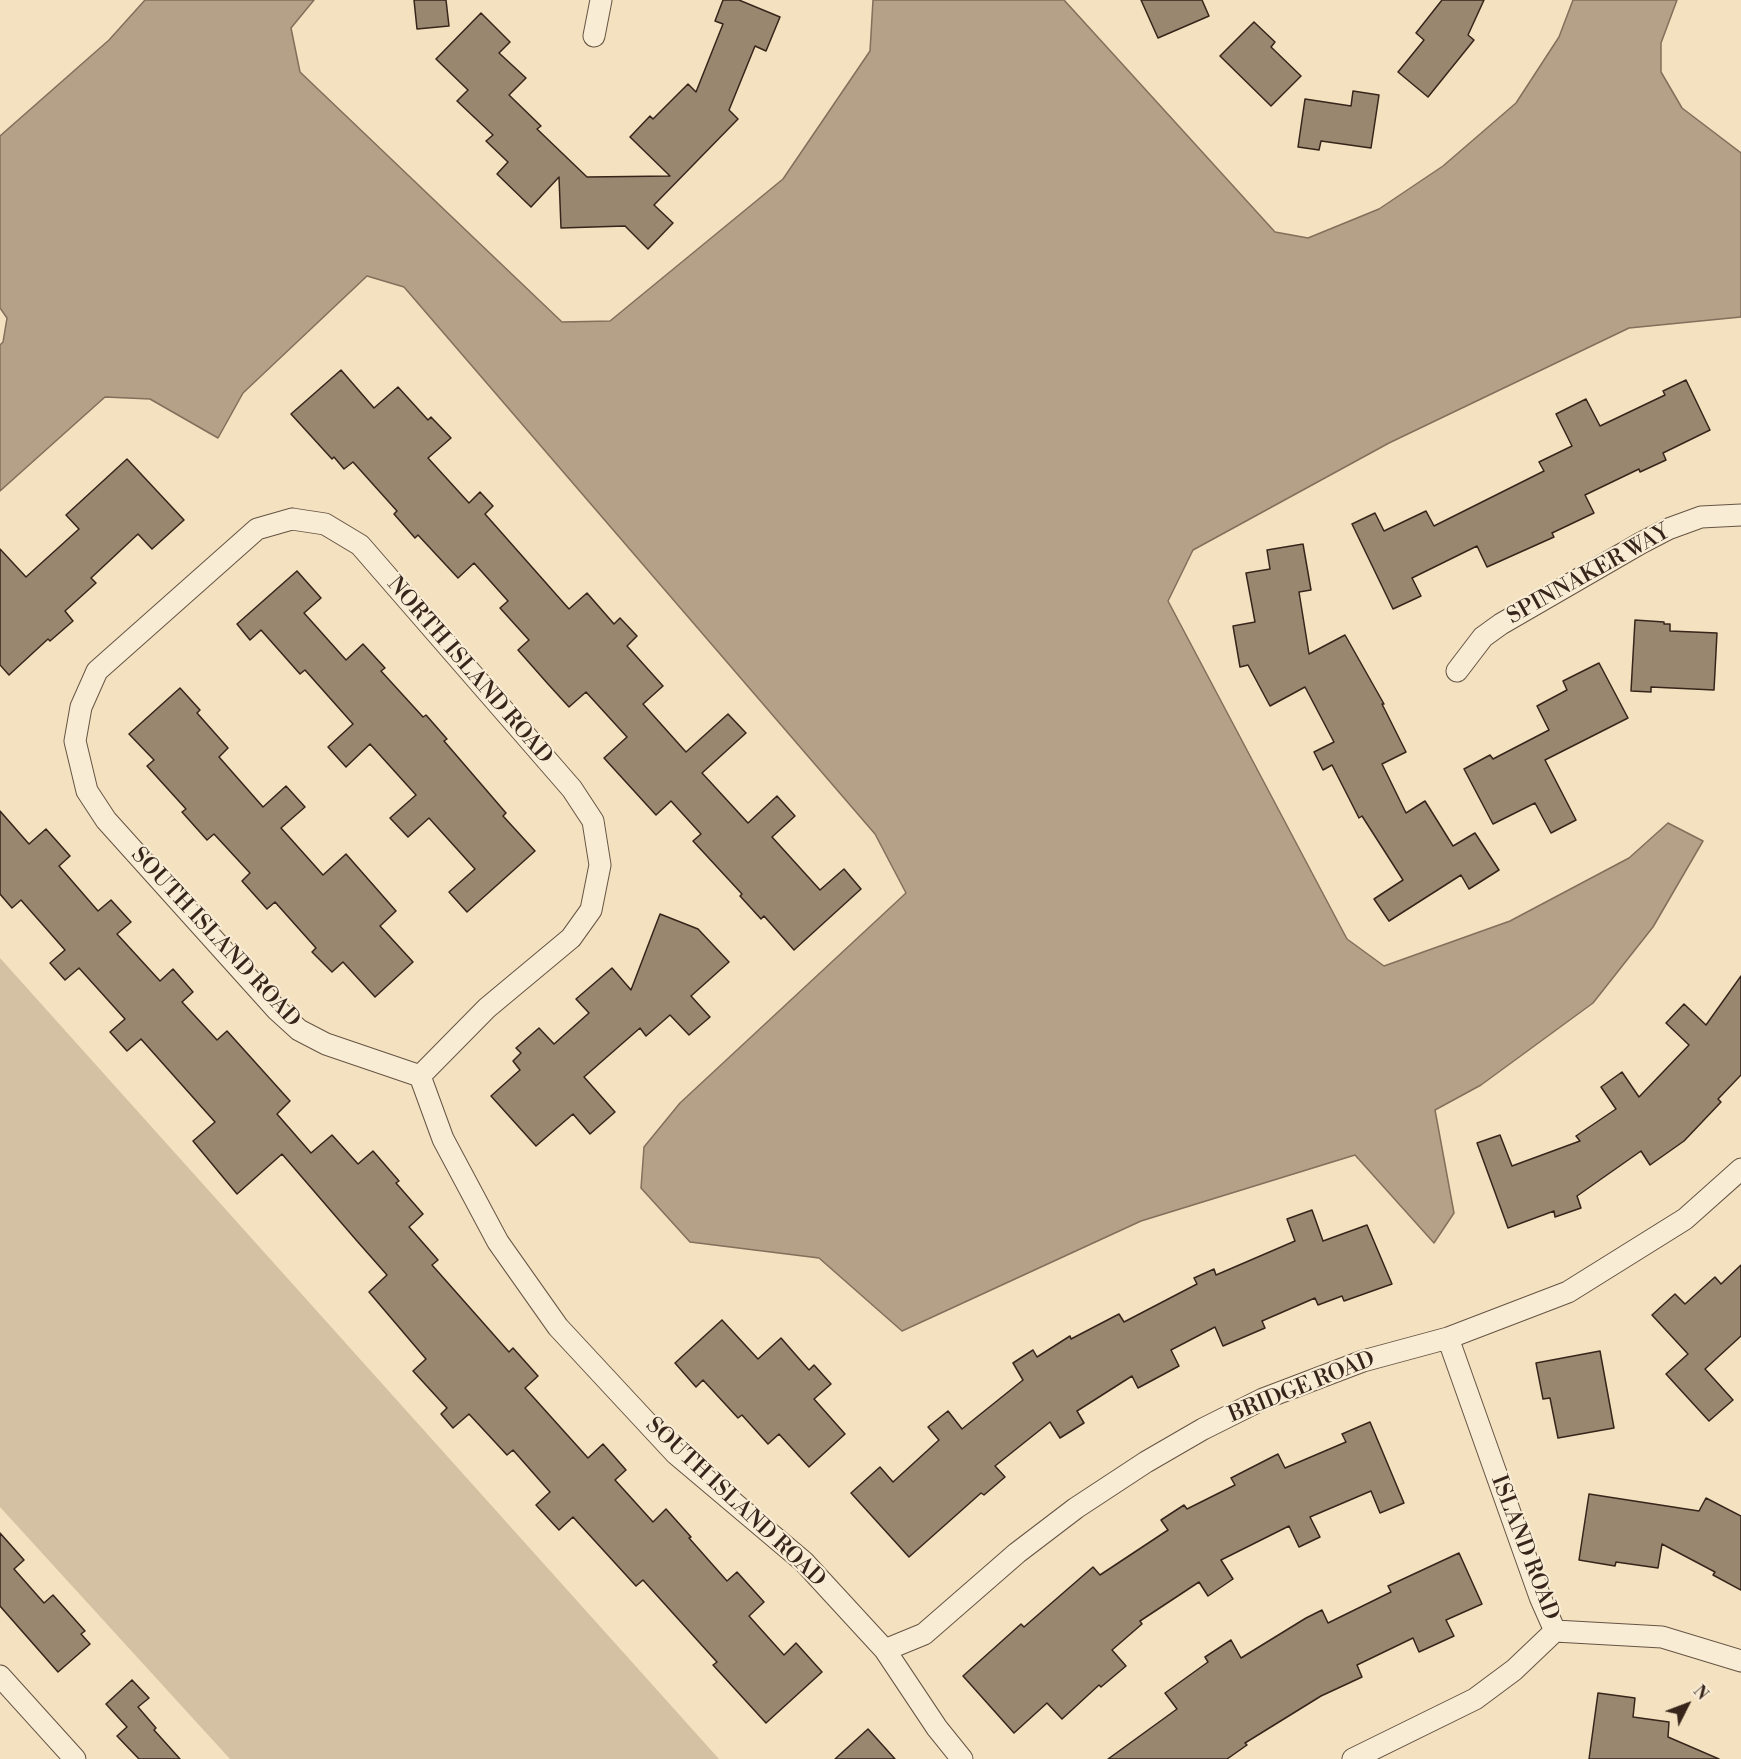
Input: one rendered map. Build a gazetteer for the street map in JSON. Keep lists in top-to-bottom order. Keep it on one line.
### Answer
{"streets":{"street":["SPINNAKER WAY","NORTH ISLAND ROAD","SOUTH ISLAND ROAD","BRIDGE ROAD","ISLAND ROAD"]},"crossings":[["NORTH ISLAND ROAD","SOUTH ISLAND ROAD"],["SOUTH ISLAND ROAD","BRIDGE ROAD"],["BRIDGE ROAD","ISLAND ROAD"]],"north":"top right"}
